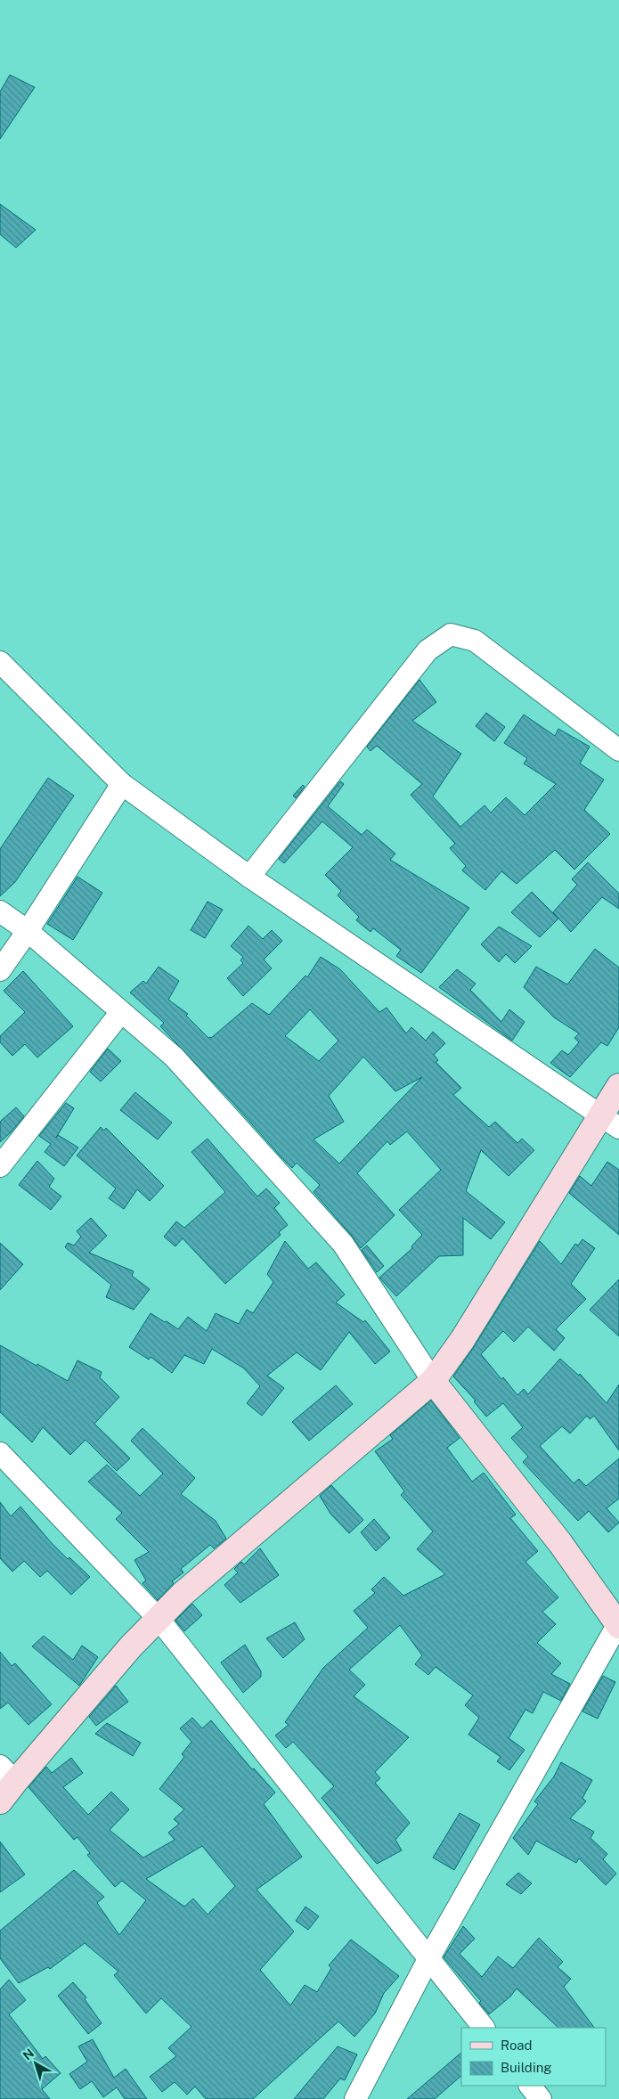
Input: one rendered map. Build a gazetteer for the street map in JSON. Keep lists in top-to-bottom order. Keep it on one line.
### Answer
{"legend":["Road","Building"],"north":"top left"}
